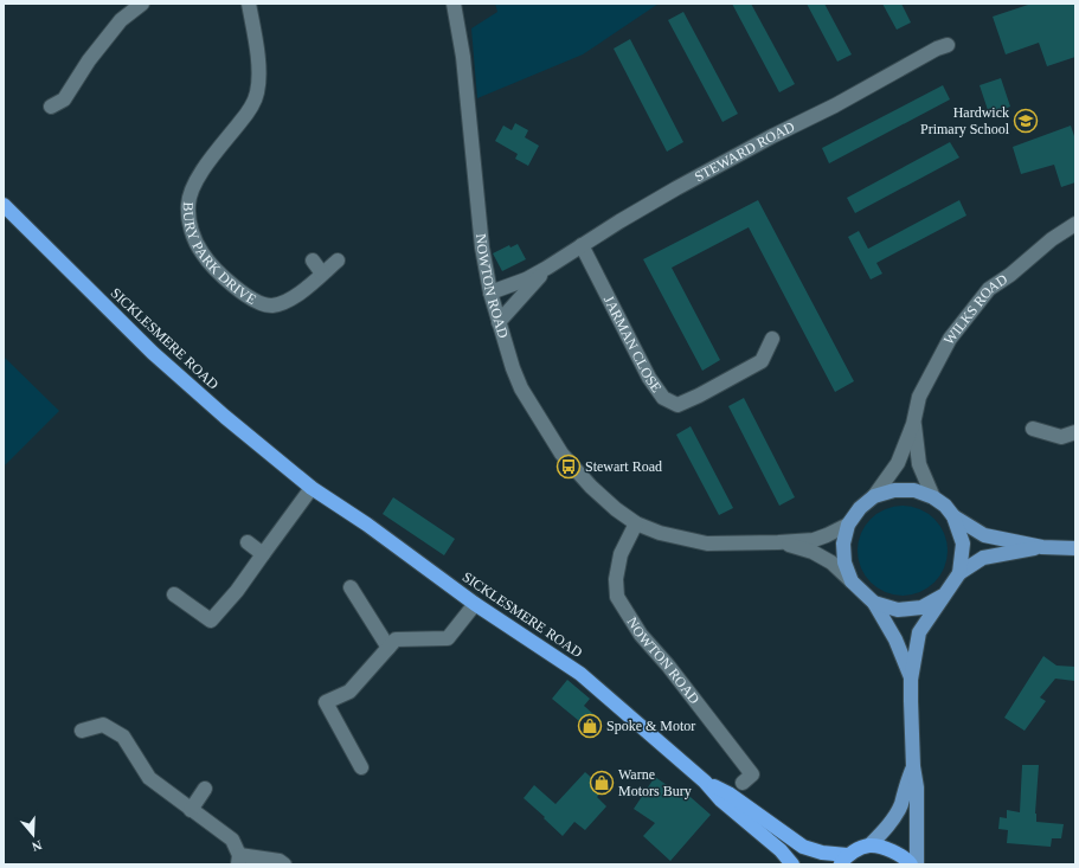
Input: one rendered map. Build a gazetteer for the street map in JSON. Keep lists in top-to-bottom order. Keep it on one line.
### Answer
{"streets":{"highway":["SICKLESMERE ROAD"],"street":["STEWARD ROAD","BURY PARK DRIVE","NOWTON ROAD","WILKS ROAD","JARMAN CLOSE"]},"crossings":[["STEWARD ROAD","NOWTON ROAD"],["STEWARD ROAD","JARMAN CLOSE"],["NOWTON ROAD","WILKS ROAD"]],"places":{"school or university":["Hardwick Primary School"],"bus stop":["Stewart Road"],"shop":["Spoke & Motor","Warne Motors Bury"]},"north":"bottom"}
